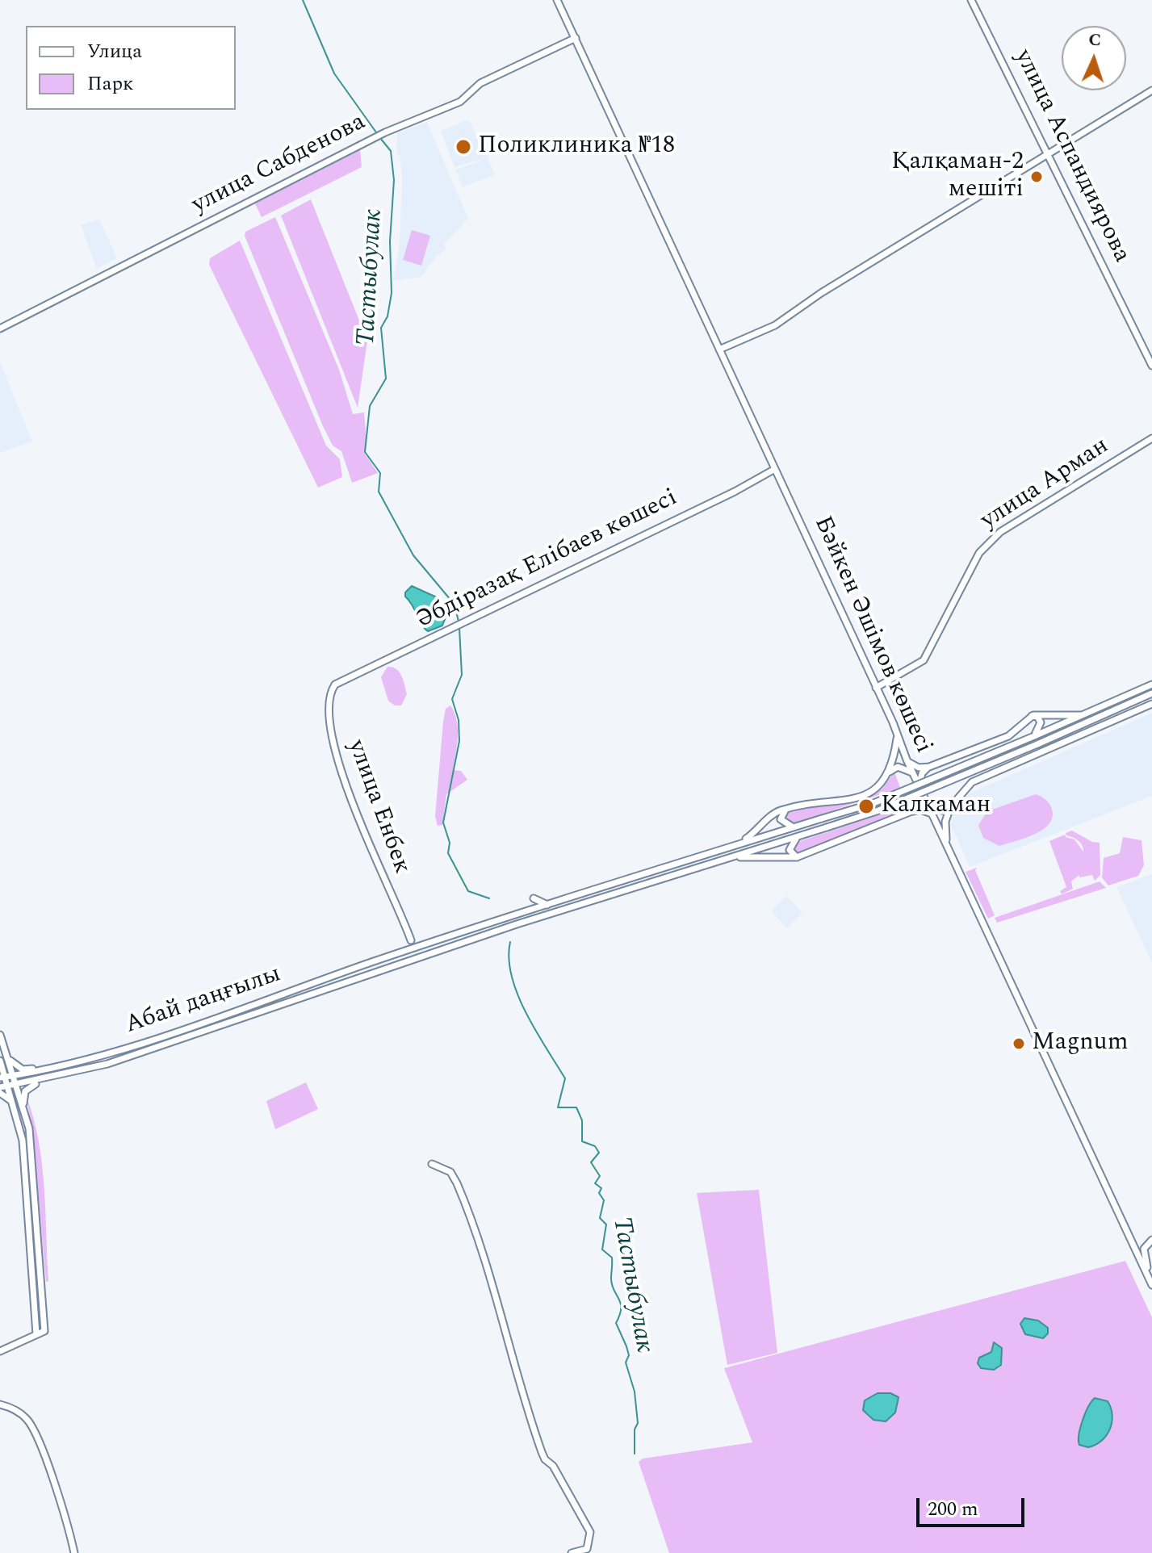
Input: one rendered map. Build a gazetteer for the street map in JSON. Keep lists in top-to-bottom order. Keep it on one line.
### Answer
{"streets":{"main road":["улица Аспандиярова","улица Сабденова","улица Арман","Әбдіразақ Елібаев көшесі","Бәйкен Әшімов көшесі","улица Енбек","Абай даңғылы"]},"crossings":[["улица Сабденова","Бәйкен Әшімов көшесі"],["улица Арман","Бәйкен Әшімов көшесі"],["Әбдіразақ Елібаев көшесі","Бәйкен Әшімов көшесі"],["Әбдіразақ Елібаев көшесі","улица Енбек"]],"water":["Тастыбулак"],"places":["Поликлиника №18","Қалқаман-2 мешіті","Калкаман","Magnum"],"legend":["Улица","Парк"],"scale_bar":"200 m","north":"top"}
